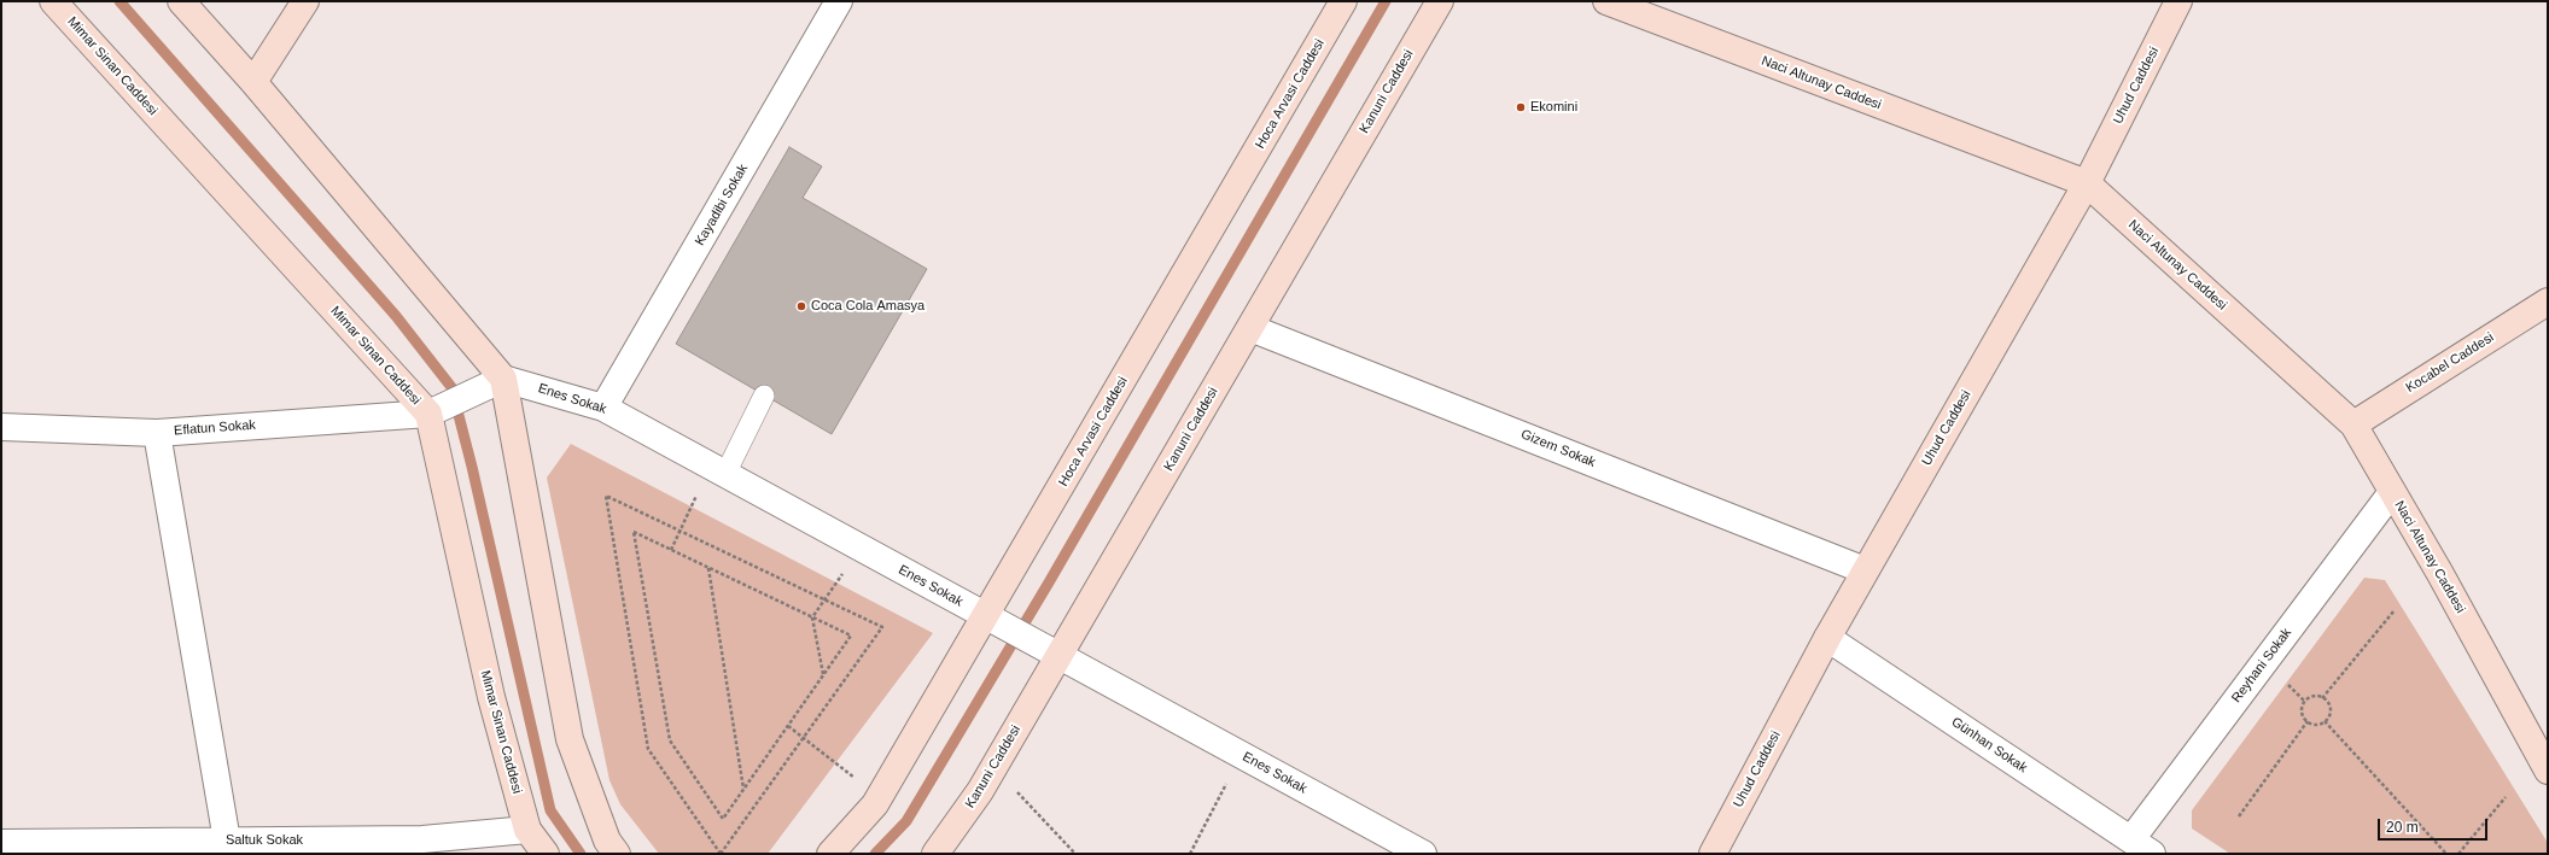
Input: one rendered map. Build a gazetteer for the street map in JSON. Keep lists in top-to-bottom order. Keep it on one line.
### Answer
{"streets":{"street":["Mimar Sinan Caddesi","Naci Altunay Caddesi","Uhud Caddesi","Kanuni Caddesi","Hoca Arvasi Caddesi","Kayadibi Sokak","Kocabel Caddesi","Enes Sokak","Eflatun Sokak","Gizem Sokak","Reyhani Sokak","Günhan Sokak","Saltuk Sokak"]},"crossings":[["Mimar Sinan Caddesi","Eflatun Sokak"],["Mimar Sinan Caddesi","Saltuk Sokak"],["Naci Altunay Caddesi","Uhud Caddesi"],["Naci Altunay Caddesi","Kocabel Caddesi"],["Naci Altunay Caddesi","Reyhani Sokak"],["Uhud Caddesi","Gizem Sokak"],["Uhud Caddesi","Günhan Sokak"],["Kanuni Caddesi","Enes Sokak"],["Kanuni Caddesi","Gizem Sokak"],["Hoca Arvasi Caddesi","Enes Sokak"],["Kayadibi Sokak","Enes Sokak"],["Reyhani Sokak","Günhan Sokak"]],"places":["Ekomini","Coca Cola Amasya"],"scale_bar":"20 m"}
